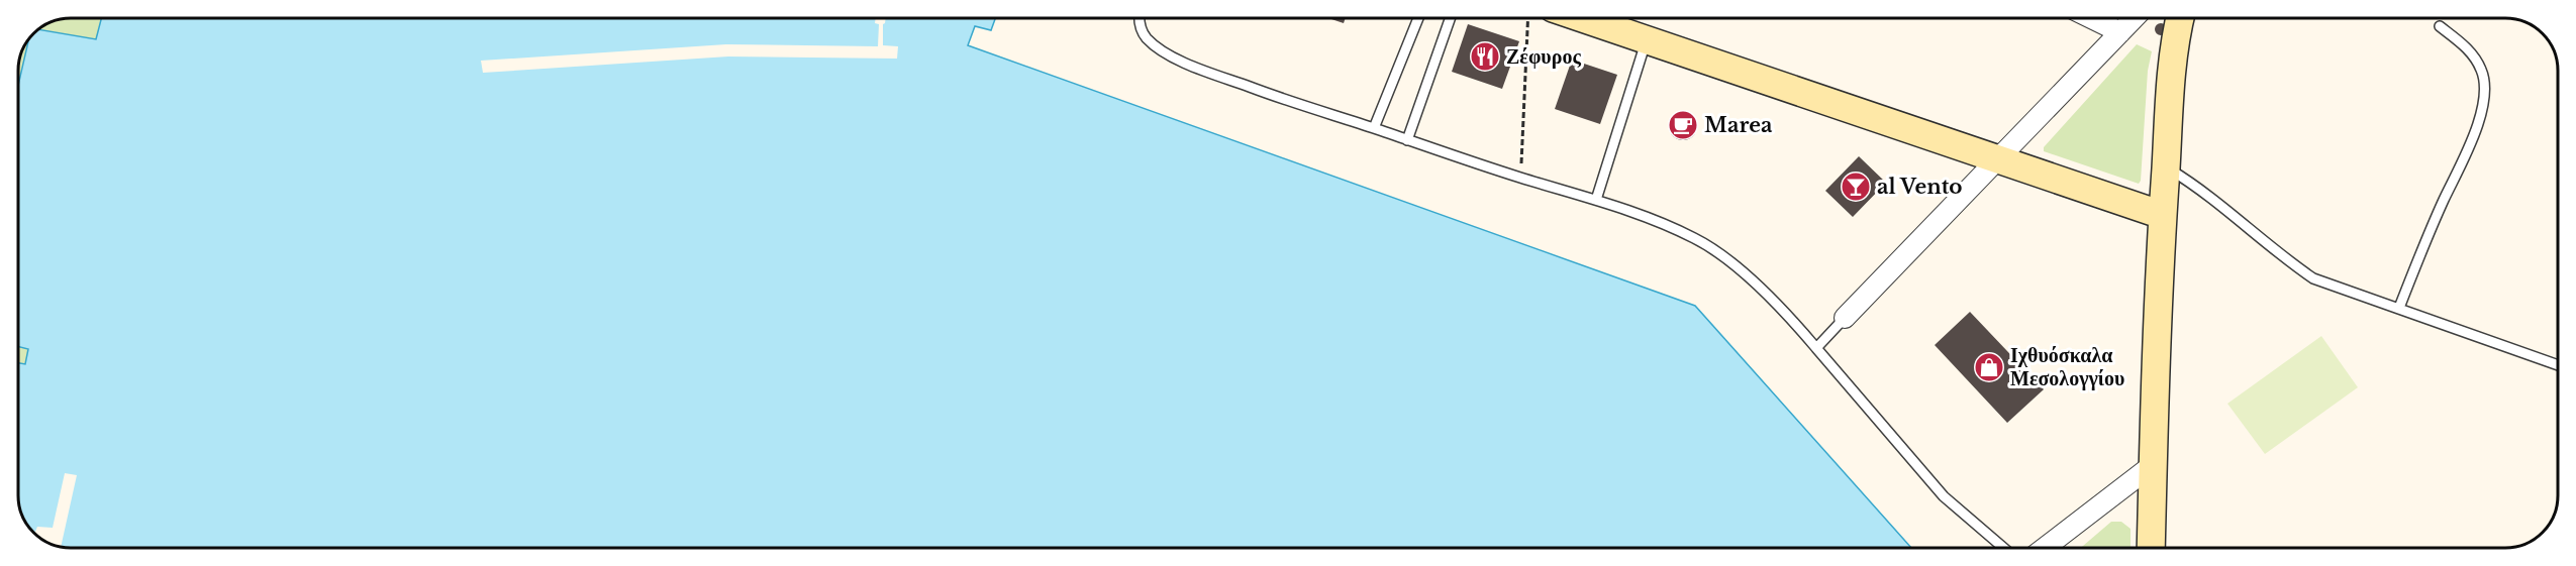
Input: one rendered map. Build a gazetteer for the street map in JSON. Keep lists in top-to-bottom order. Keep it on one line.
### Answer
{"places":{"restaurant":["Ζέφυρος"],"cafe":["Marea"],"bar":["al Vento"],"shop":["Ιχθυόσκαλα Μεσολογγίου"]}}
